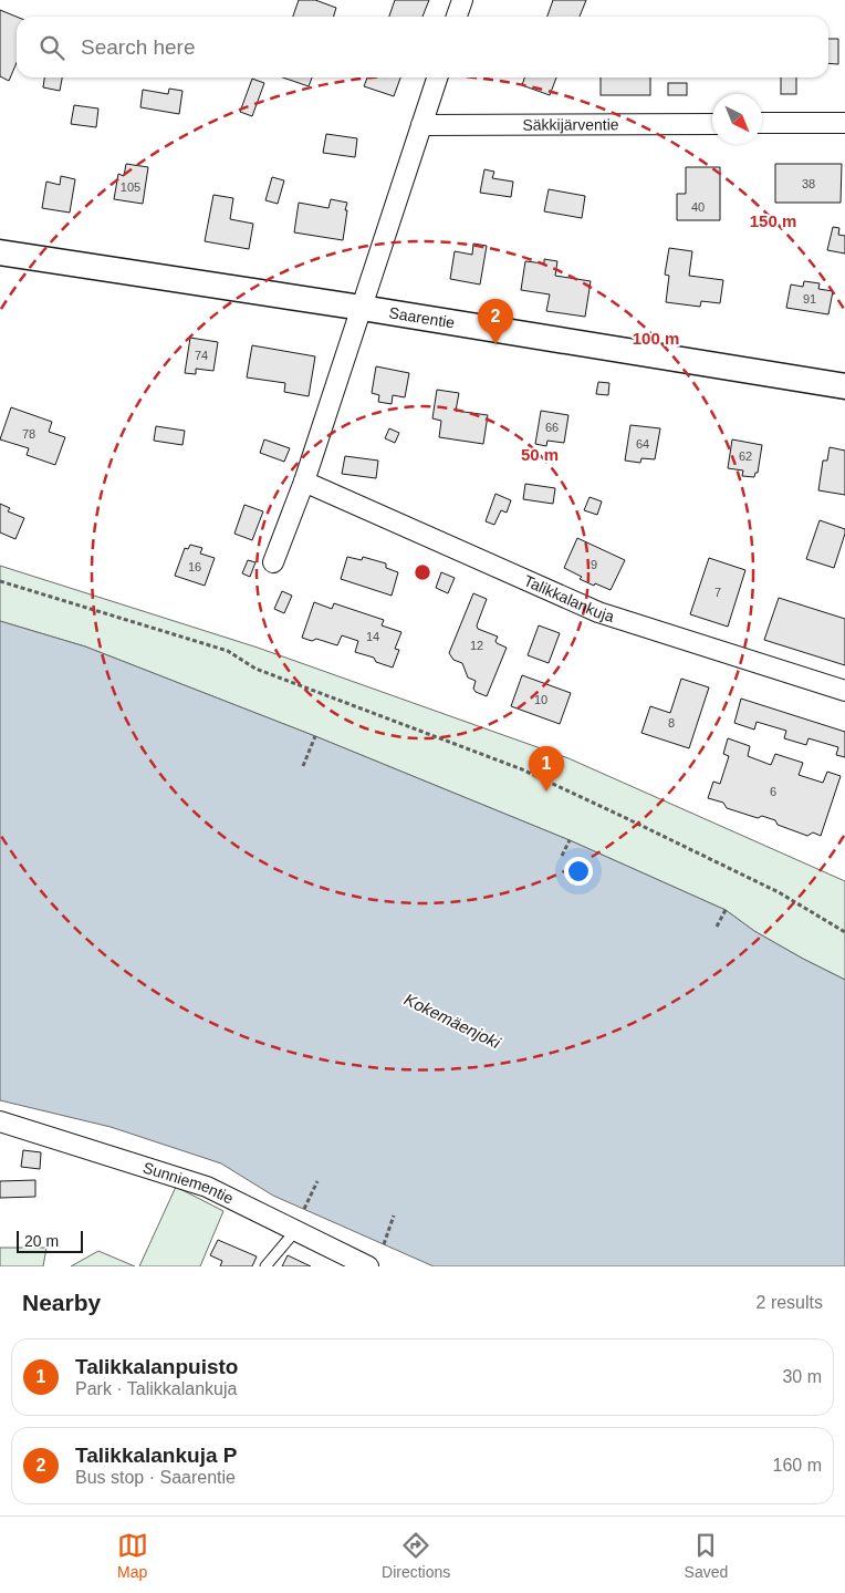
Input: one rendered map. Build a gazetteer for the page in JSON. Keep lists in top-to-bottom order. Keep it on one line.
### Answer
{"streets":{"street":["Säkkijärventie","Saarentie","Talikkalankuja","Sunniementie"]},"water":["Kokemäenjoki"],"house_numbers":["38","105","40","91","74","66","78","64","62","9","16","7","14","12","10","8","6"],"scale_bar":"20 m","north":"bottom right","page":{"search":"Search here","pins":["2","1"],"scale":"20 m","heading":["Nearby","2 results"],"list":[{"mark":"1","name":"Talikkalanpuisto","note":"Park · Talikkalankuja","value":"30 m"},{"mark":"2","name":"Talikkalankuja P","note":"Bus stop · Saarentie","value":"160 m"}],"nav":["Map","Directions","Saved"]},"rings":["150 m","100 m","50 m"]}
